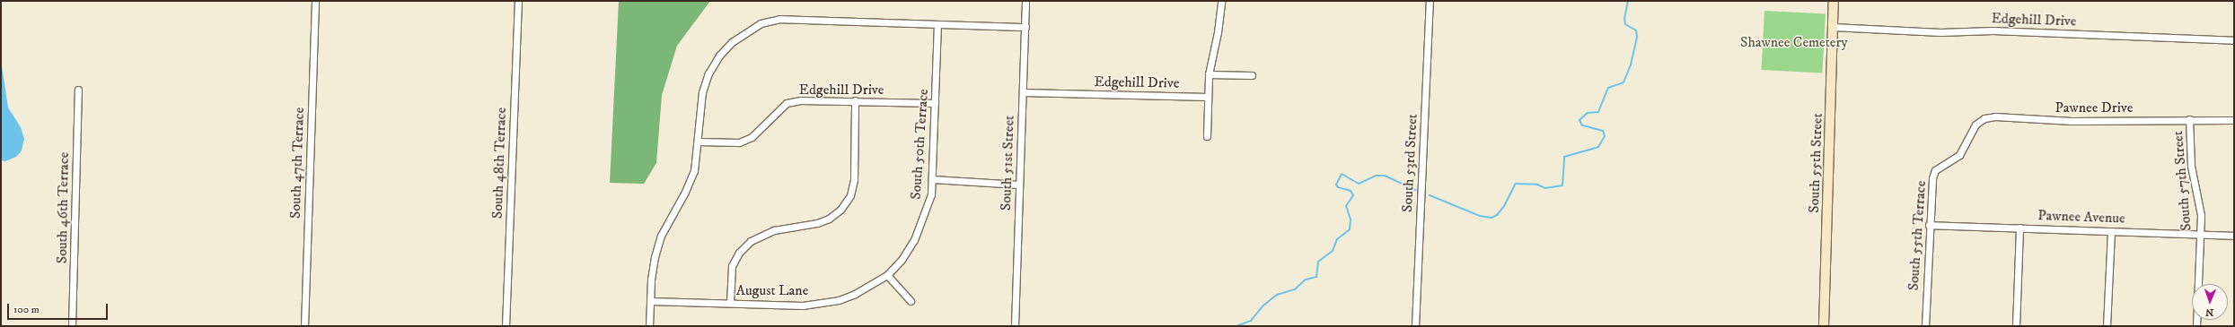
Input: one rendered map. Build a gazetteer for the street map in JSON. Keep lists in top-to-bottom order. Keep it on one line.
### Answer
{"streets":{"main road":["South 55th Street"],"street":["Edgehill Drive","Pawnee Drive","South 50th Terrace","South 47th Terrace","South 48th Terrace","South 51st Street","South 53rd Street","South 57th Street","South 46th Terrace","Pawnee Avenue","South 55th Terrace","August Lane"]},"crossings":[["Edgehill Drive","South 50th Terrace"],["Edgehill Drive","South 51st Street"],["Edgehill Drive","South 55th Street"],["Pawnee Drive","South 57th Street"],["Pawnee Drive","South 55th Terrace"],["South 50th Terrace","August Lane"],["South 57th Street","Pawnee Avenue"],["Pawnee Avenue","South 55th Terrace"]],"parks":["Shawnee Cemetery"],"scale_bar":"100 m","north":"bottom"}
